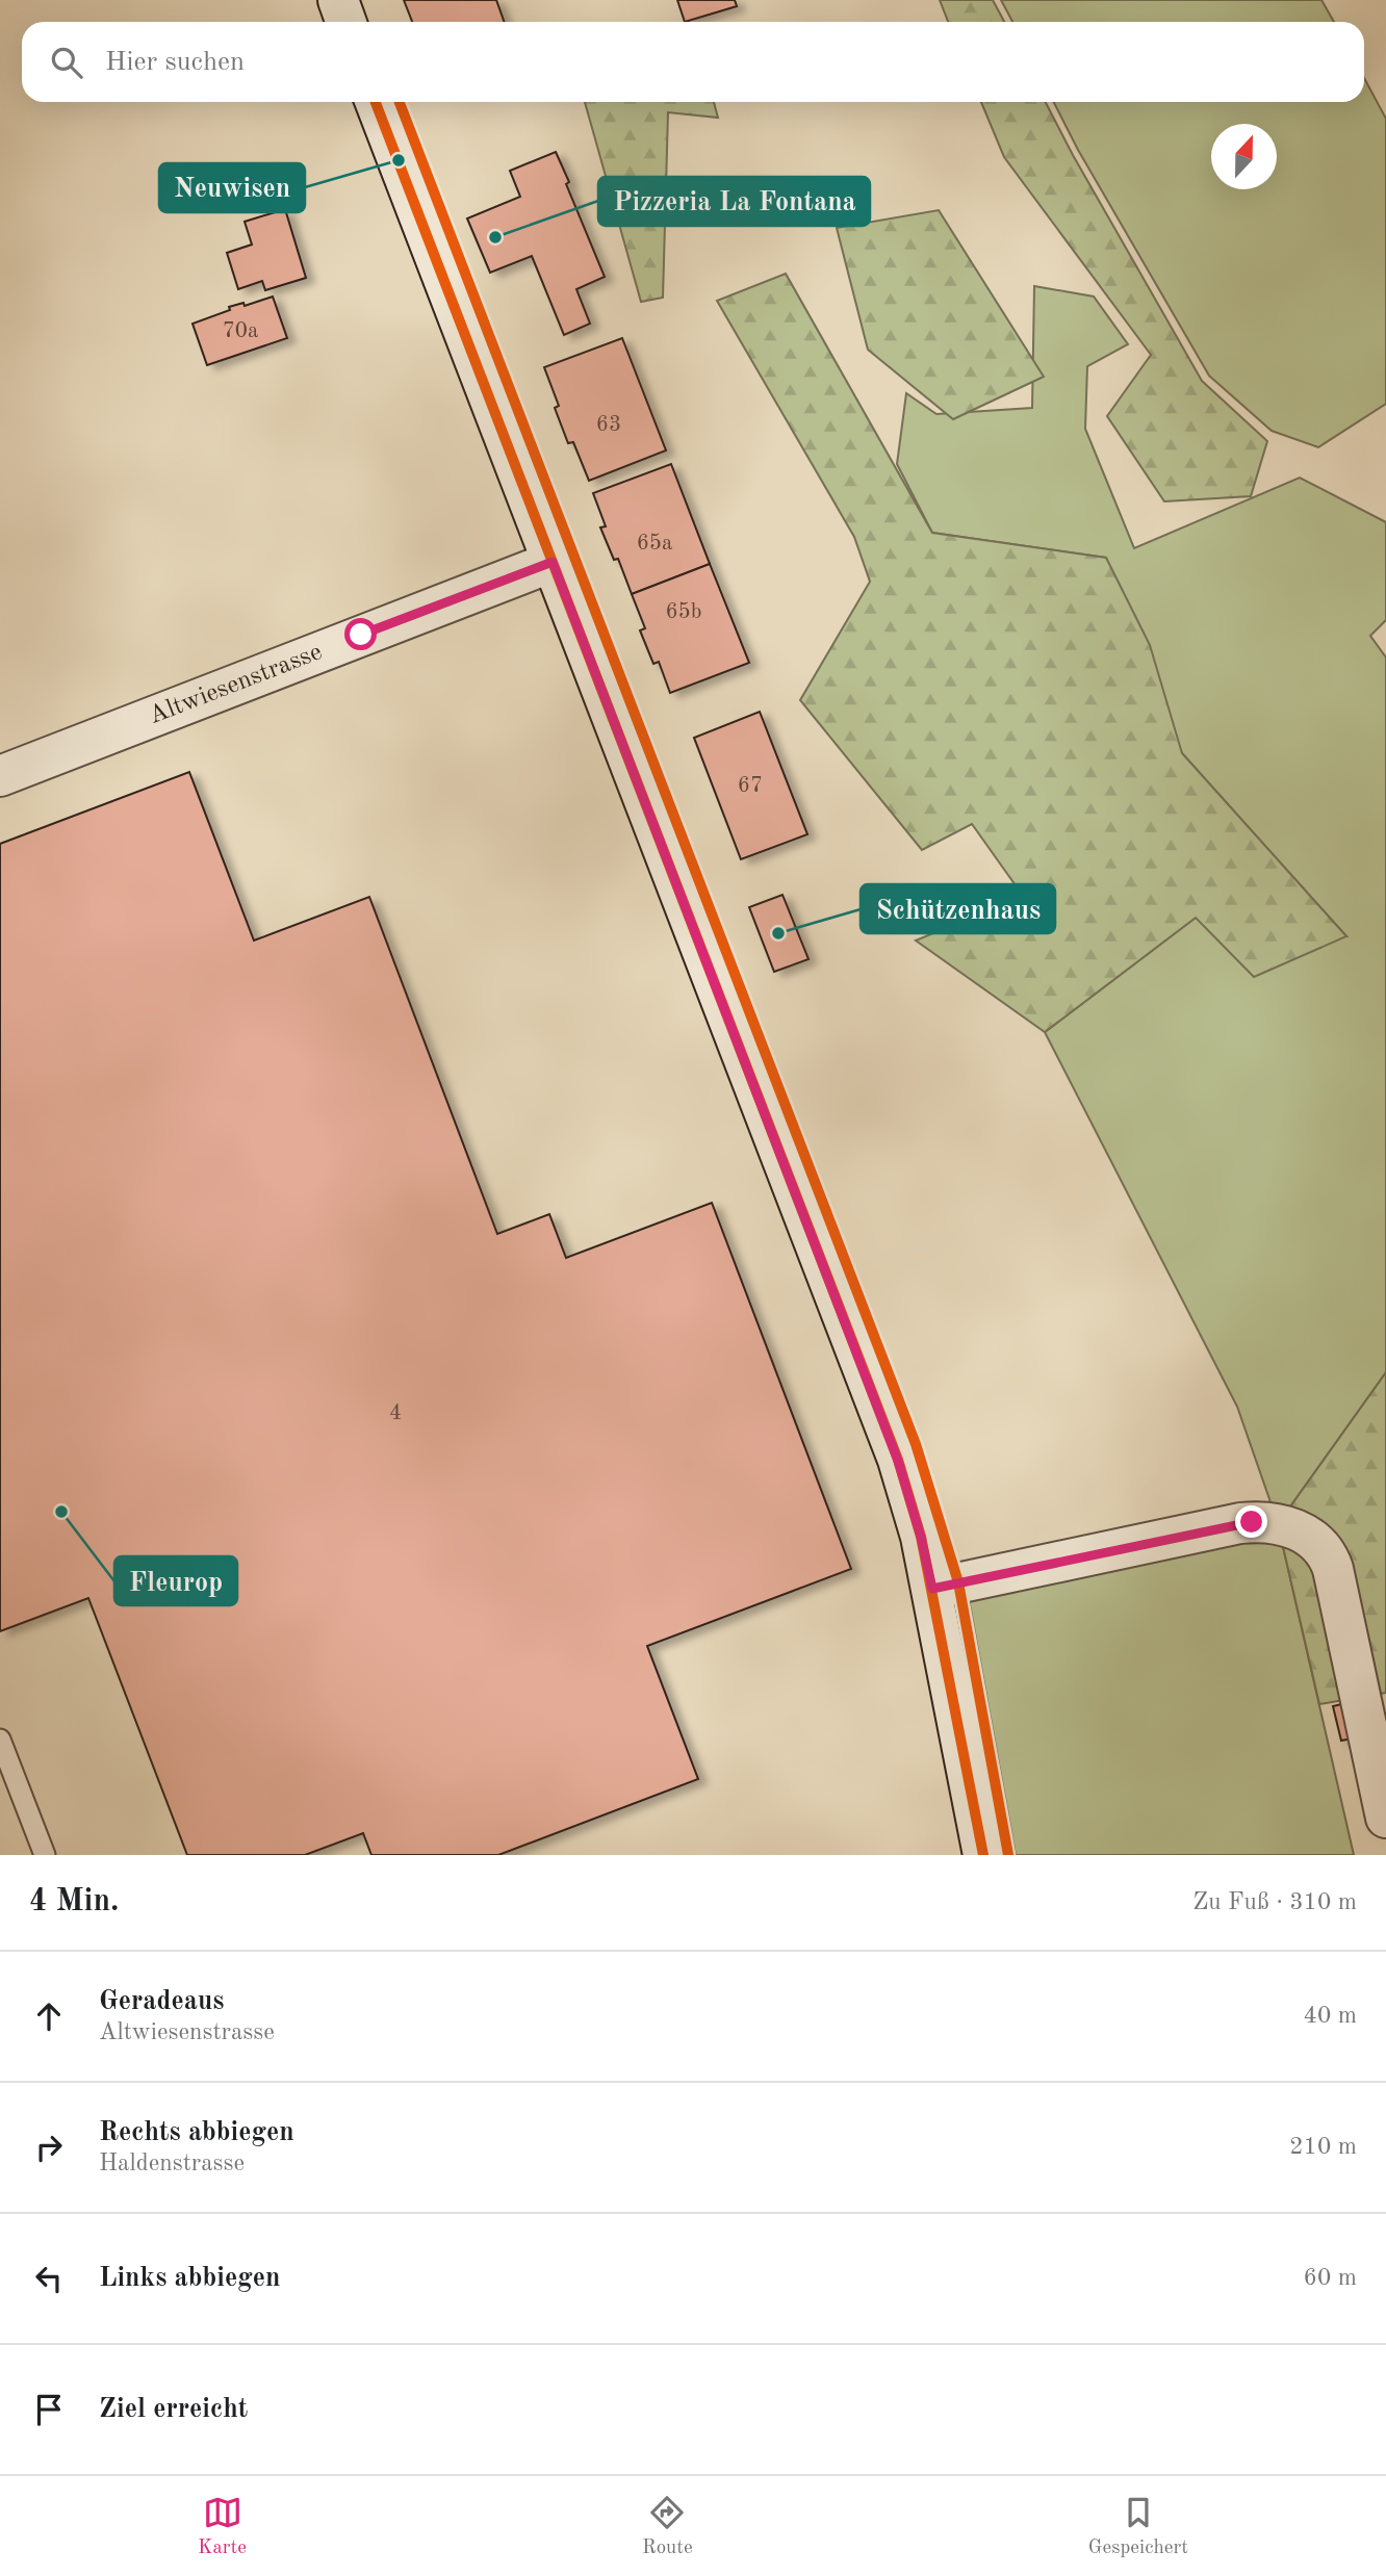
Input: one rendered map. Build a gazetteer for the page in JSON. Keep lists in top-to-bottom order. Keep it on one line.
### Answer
{"streets":{"street":["Altwiesenstrasse"]},"places":["Neuwisen","Pizzeria La Fontana","Schützenhaus","Fleurop"],"house_numbers":["70a","63","65a","65b","67","4"],"north":"top","page":{"search":"Hier suchen","heading":["4 Min.","Zu Fuß · 310 m"],"list":[["Geradeaus","Altwiesenstrasse","40 m"],["Rechts abbiegen","Haldenstrasse","210 m"],["Links abbiegen","60 m"],"Ziel erreicht"],"nav":["Karte","Route","Gespeichert"]}}
